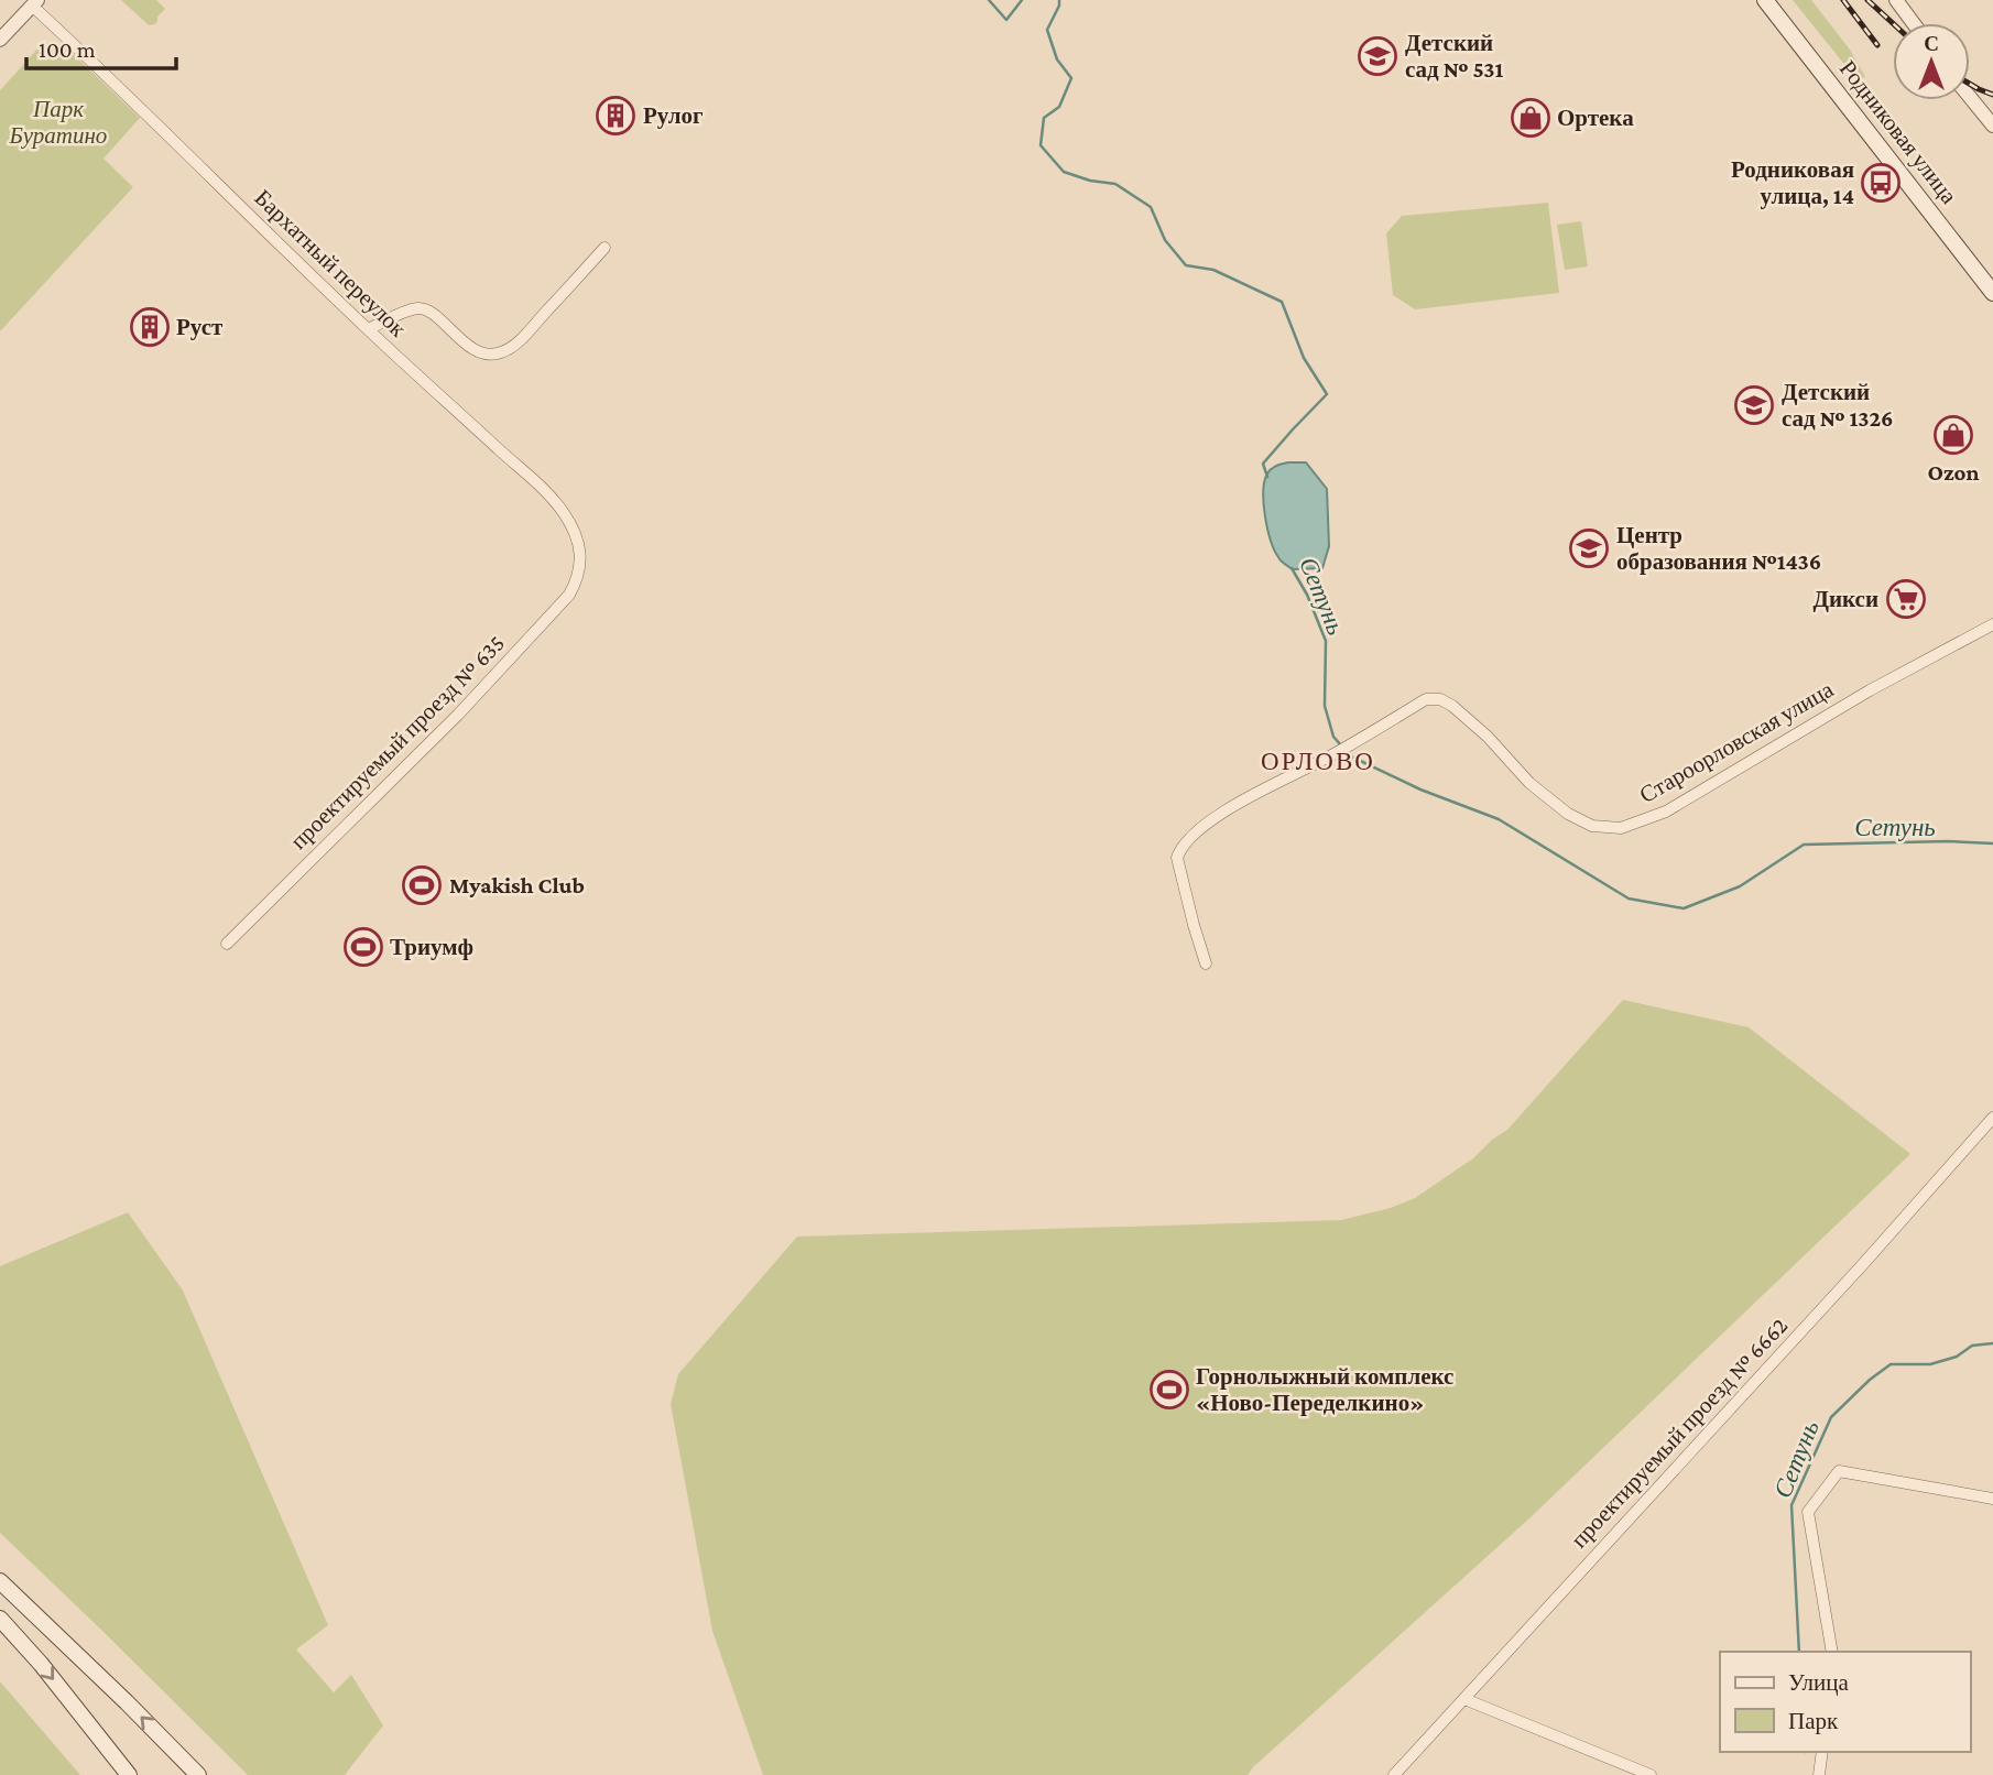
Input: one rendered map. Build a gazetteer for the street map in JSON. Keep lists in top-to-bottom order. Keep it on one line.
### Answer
{"streets":{"main road":["Родниковая улица"],"street":["Бархатный переулок","проектируемый проезд № 635","Староорловская улица","проектируемый проезд № 6662"]},"crossings":[["Бархатный переулок","проектируемый проезд № 635"]],"districts":["ОРЛОВО"],"water":["Сетунь"],"parks":["Парк Буратино"],"places":{"school or university":["Детский сад № 531","Детский сад № 1326","Центр образования №1436"],"building":["Рулог","Руст"],"shop":["Ортека","Ozon"],"bus stop":["Родниковая улица, 14"],"supermarket":["Дикси"],"sports":["Myakish Club","Триумф","Горнолыжный комплекс «Ново-Переделкино»"]},"legend":["Улица","Парк"],"scale_bar":"100 m","north":"top"}
